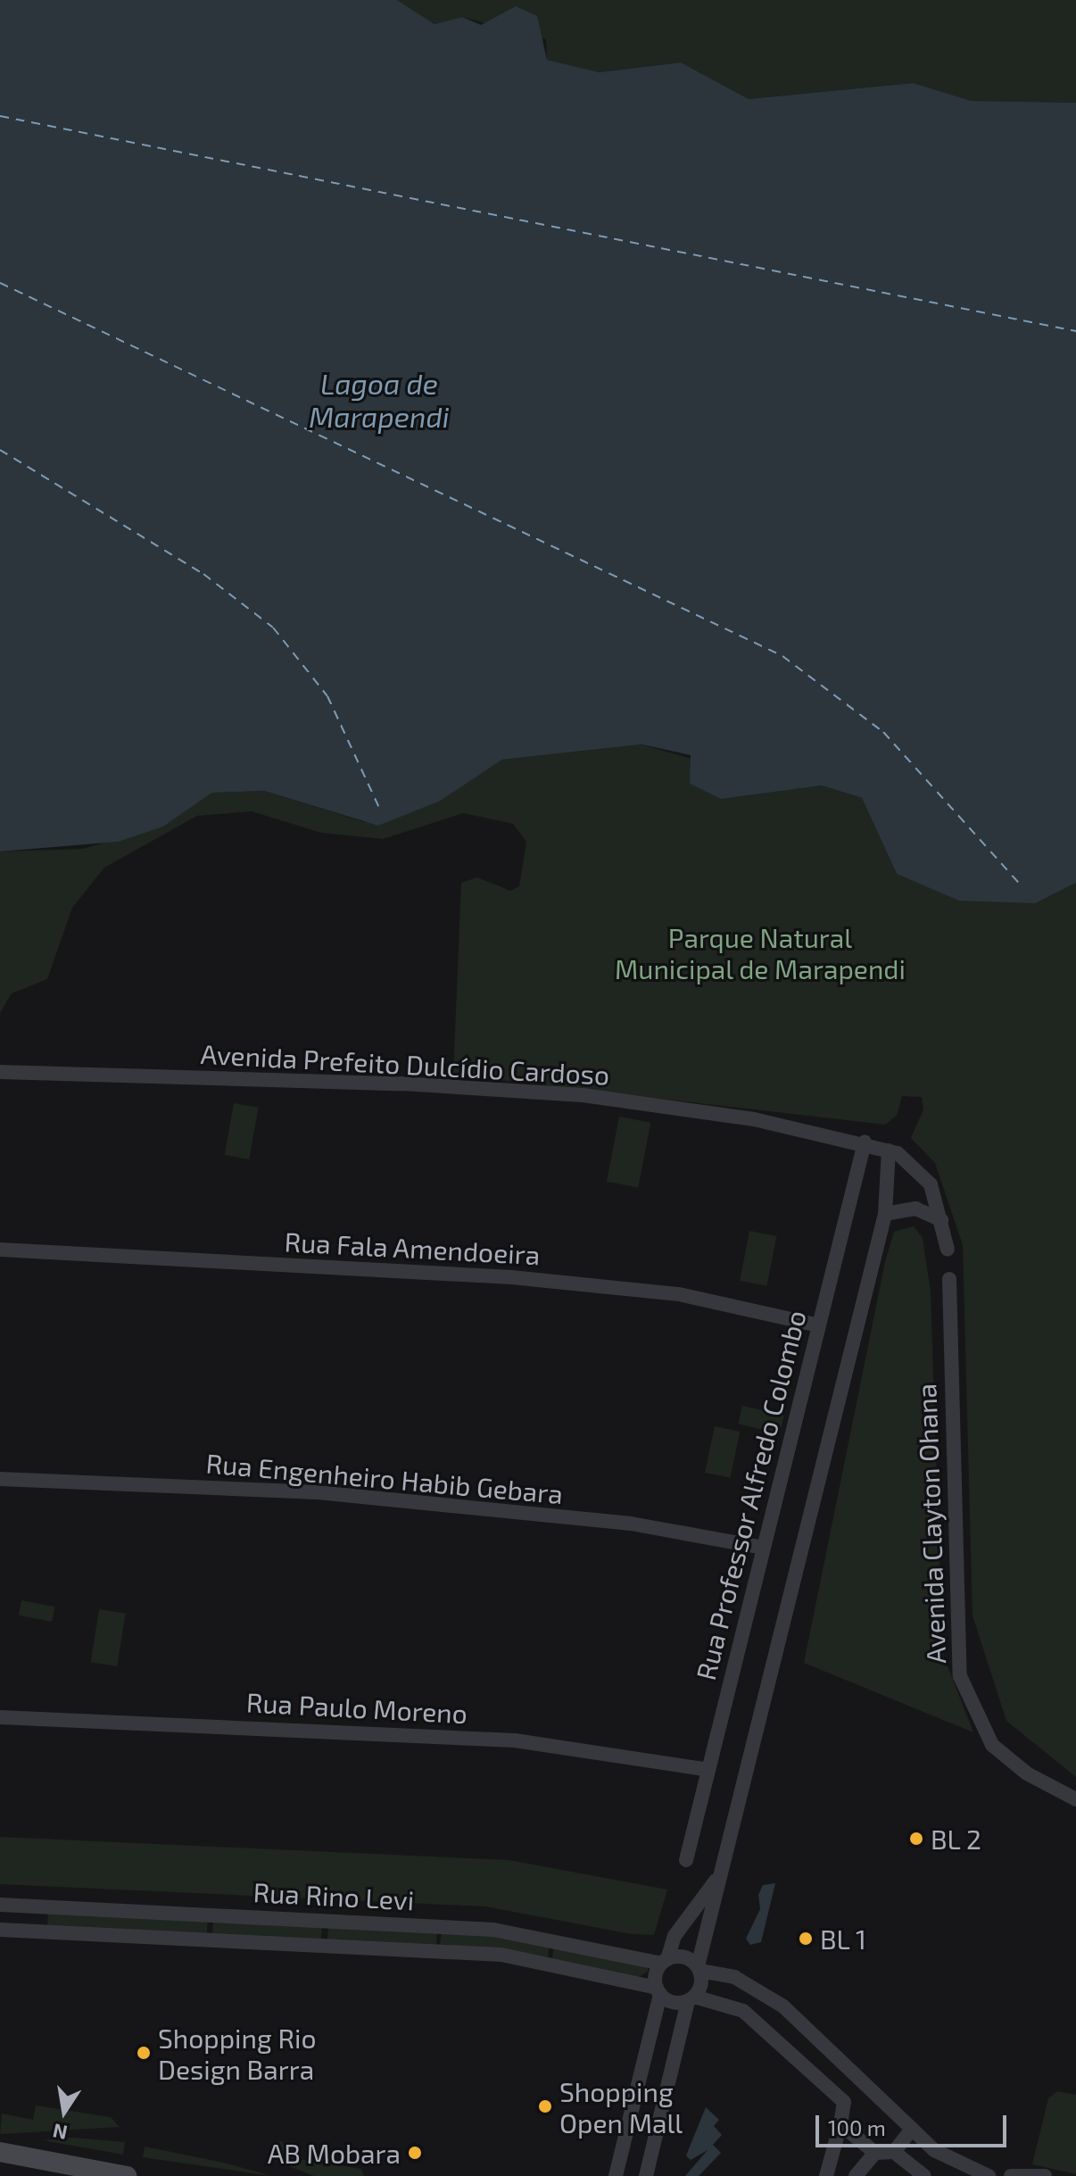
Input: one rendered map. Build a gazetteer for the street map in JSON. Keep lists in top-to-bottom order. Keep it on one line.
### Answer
{"streets":{"street":["Avenida Prefeito Dulcídio Cardoso","Rua Fala Amendoeira","Rua Engenheiro Habib Gebara","Rua Professor Alfredo Colombo","Avenida Clayton Ohana","Rua Paulo Moreno","Rua Rino Levi"]},"crossings":[["Avenida Prefeito Dulcídio Cardoso","Rua Professor Alfredo Colombo"],["Rua Fala Amendoeira","Rua Professor Alfredo Colombo"],["Rua Engenheiro Habib Gebara","Rua Professor Alfredo Colombo"],["Rua Professor Alfredo Colombo","Rua Paulo Moreno"]],"water":["Lagoa de Marapendi"],"parks":["Parque Natural Municipal de Marapendi"],"places":["BL 2","BL 1","Shopping Rio Design Barra","Shopping Open Mall","AB Mobara"],"scale_bar":"100 m","north":"bottom"}
